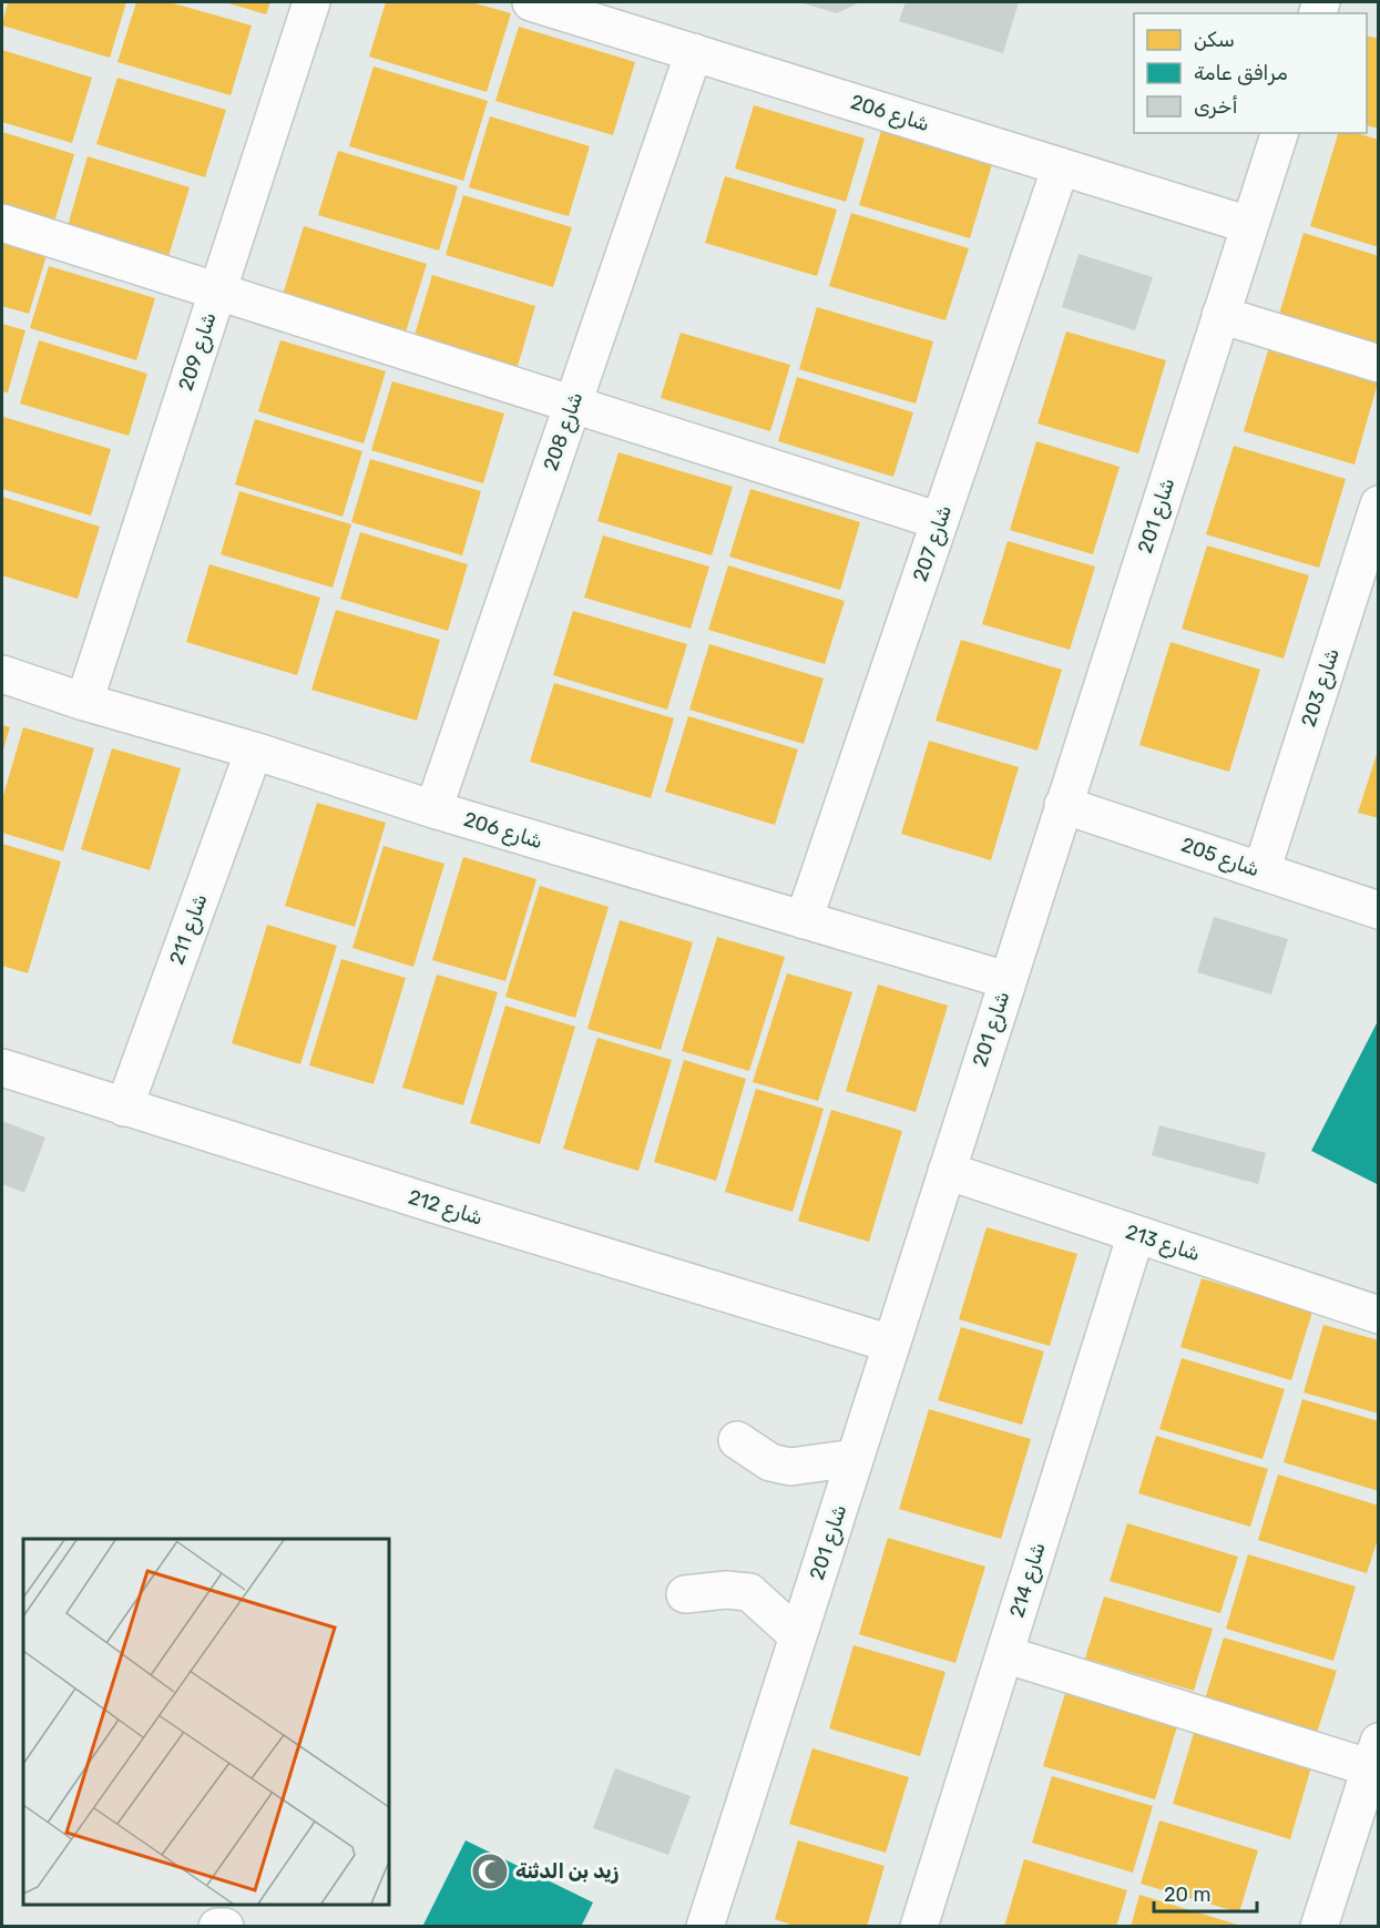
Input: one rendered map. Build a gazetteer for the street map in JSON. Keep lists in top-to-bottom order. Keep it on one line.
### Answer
{"streets":{"street":["شارع 206","شارع 209","شارع 208","شارع 201","شارع 207","شارع 203","شارع 205","شارع 211","شارع 212","شارع 213","شارع 214"]},"crossings":[["شارع 206","شارع 209"],["شارع 206","شارع 208"],["شارع 206","شارع 201"],["شارع 206","شارع 207"],["شارع 206","شارع 211"],["شارع 201","شارع 205"],["شارع 201","شارع 212"],["شارع 201","شارع 213"],["شارع 203","شارع 205"],["شارع 211","شارع 212"],["شارع 213","شارع 214"]],"places":{"mosque":["زيد بن الدثنة"]},"legend":["سكن","مرافق عامة","أخرى"],"scale_bar":"20 m"}
